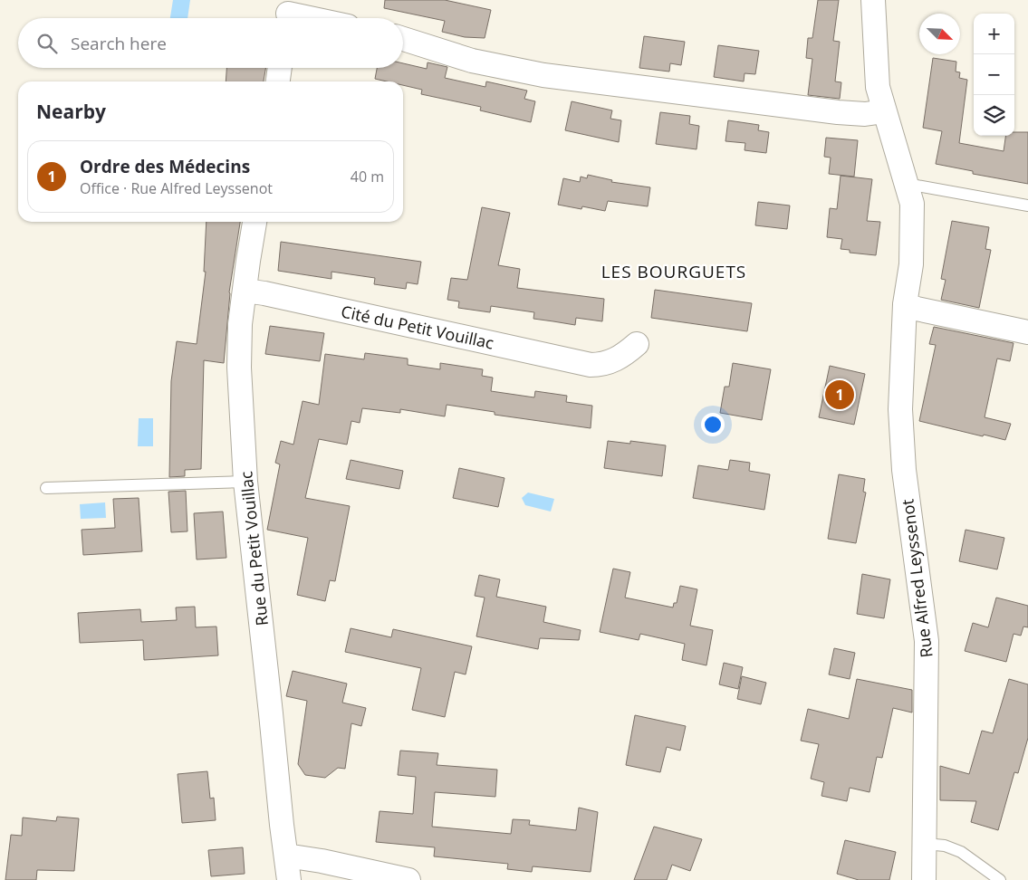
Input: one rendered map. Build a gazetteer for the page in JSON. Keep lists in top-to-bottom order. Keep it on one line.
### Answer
{"streets":{"street":["Cité du Petit Vouillac","Rue du Petit Vouillac","Rue Alfred Leyssenot"]},"crossings":[["Cité du Petit Vouillac","Rue du Petit Vouillac"]],"districts":["LES BOURGUETS"],"north":"bottom right","page":{"map_buttons":["+","−"],"search":"Search here","heading":"Nearby","list":[{"mark":"1","name":"Ordre des Médecins","note":"Office · Rue Alfred Leyssenot","value":"40 m"}],"pins":"1"}}
